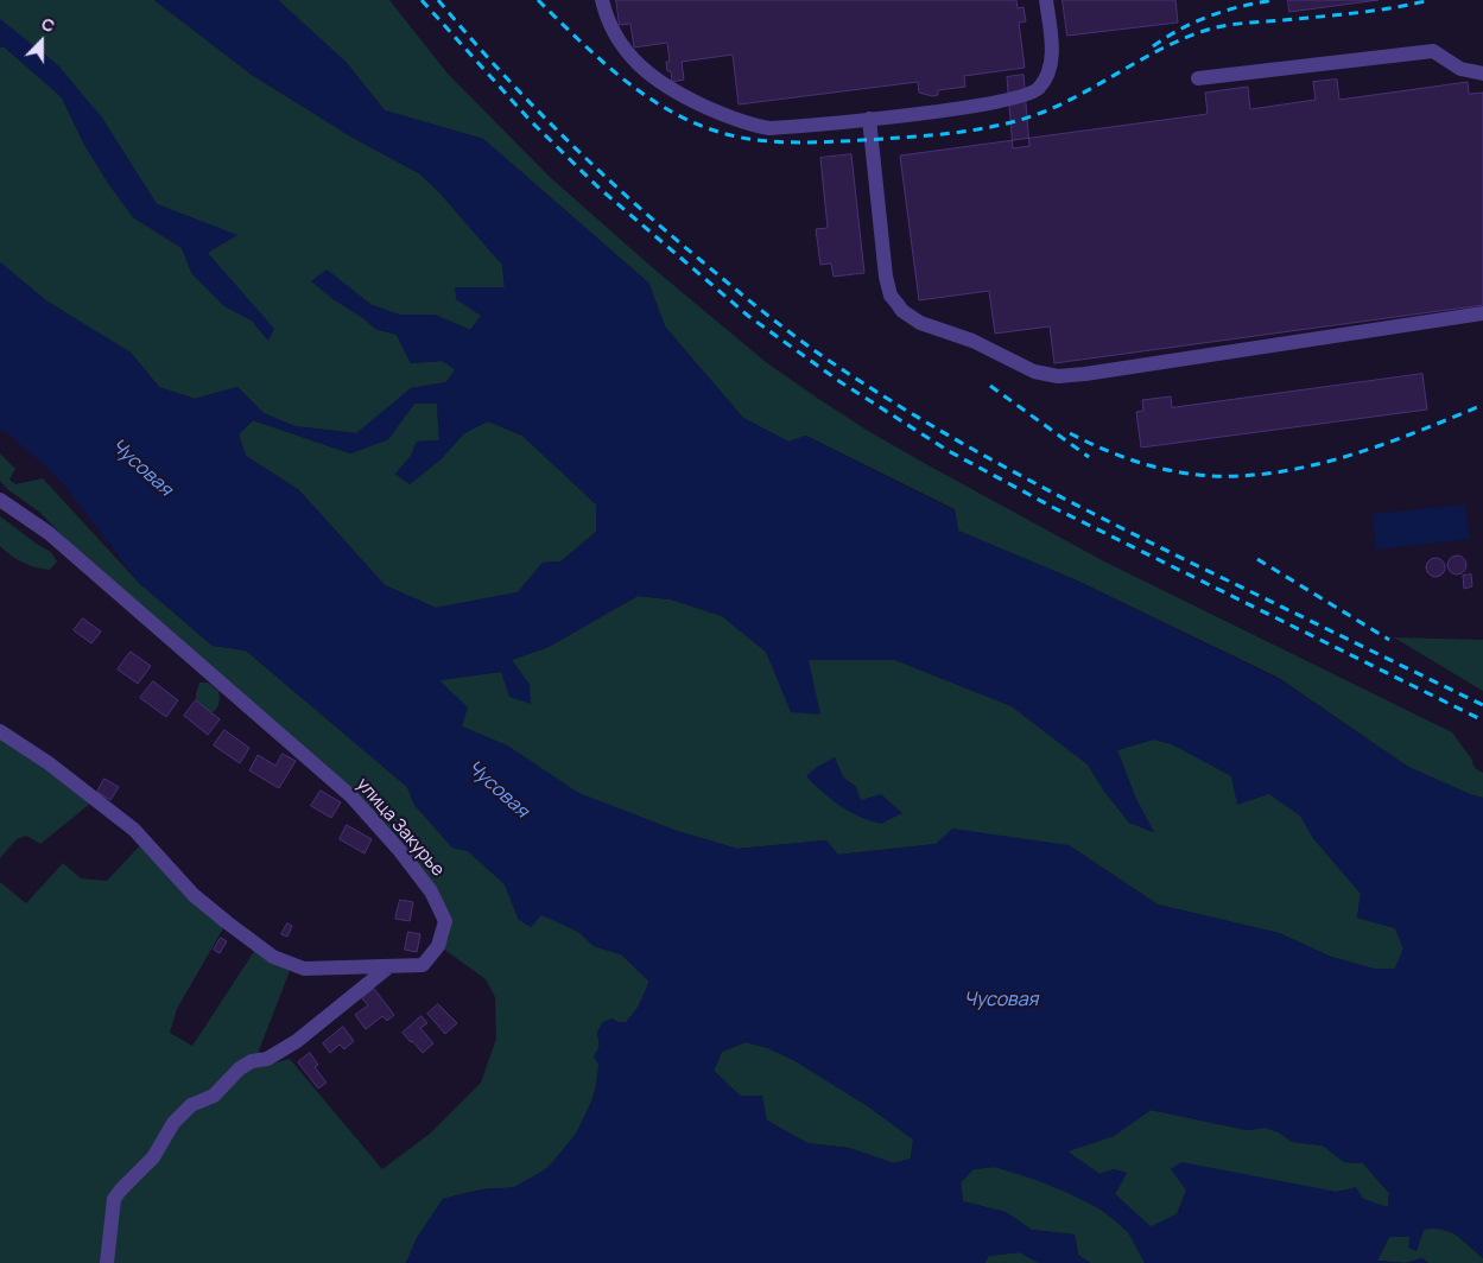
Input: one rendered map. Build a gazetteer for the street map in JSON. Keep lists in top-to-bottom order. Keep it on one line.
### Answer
{"streets":{"street":["улица Закурье"]},"water":["Чусовая"],"north":"top"}
